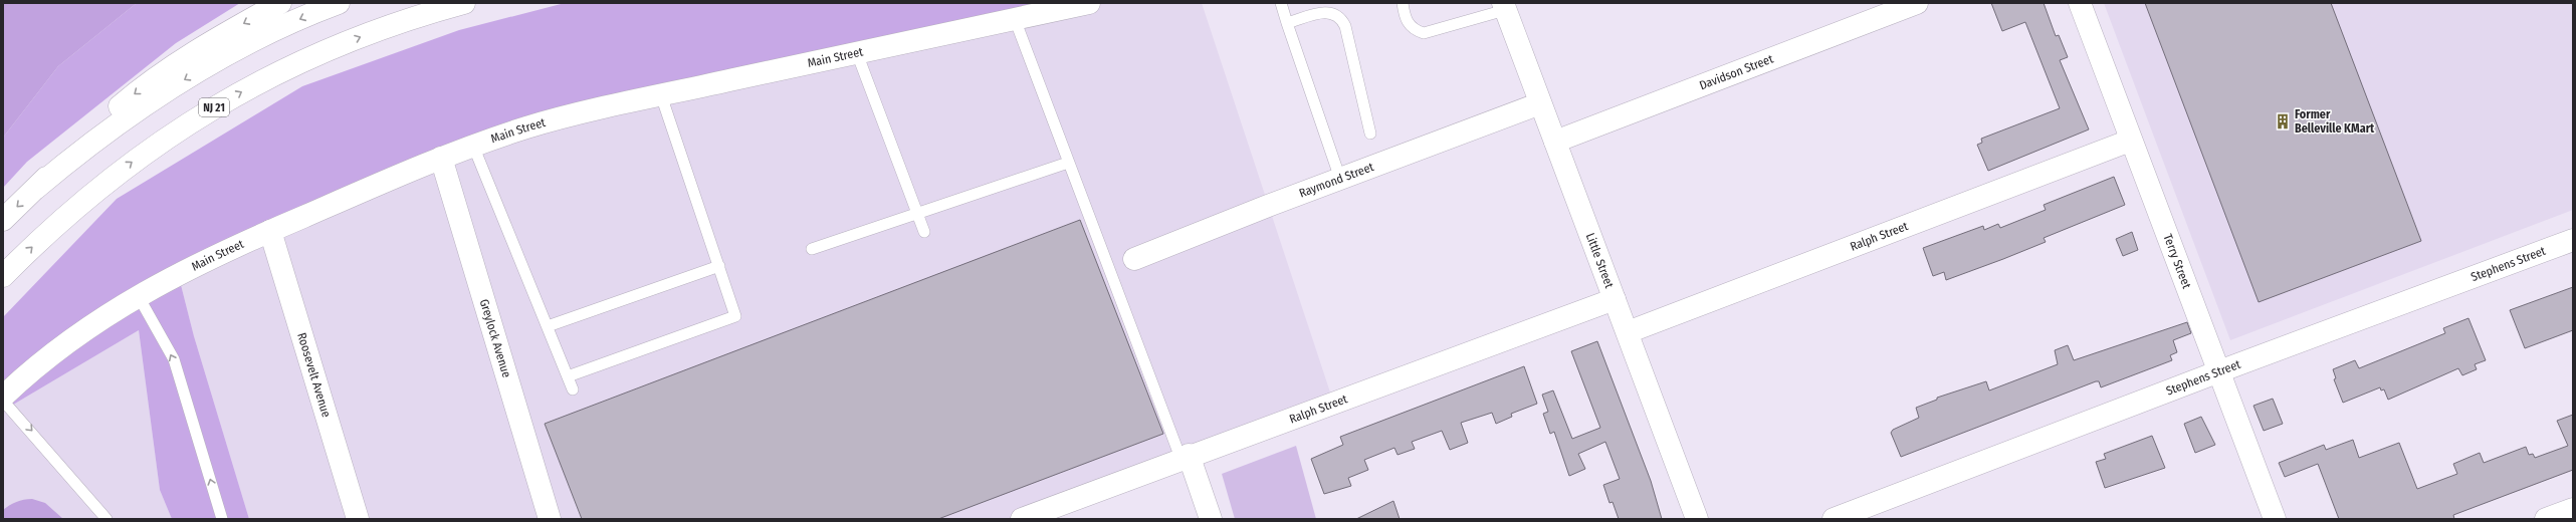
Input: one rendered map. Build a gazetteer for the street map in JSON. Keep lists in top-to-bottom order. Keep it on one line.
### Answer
{"streets":{"main road":["Main Street","Davidson Street","NJ 21","Raymond Street","Ralph Street","Little Street","Terry Street","Stephens Street","Greylock Avenue","Roosevelt Avenue"]},"crossings":[["Main Street","Greylock Avenue"],["Main Street","Roosevelt Avenue"],["Davidson Street","Little Street"],["Raymond Street","Little Street"],["Ralph Street","Little Street"],["Ralph Street","Terry Street"],["Terry Street","Stephens Street"]],"places":{"building":["Former Belleville KMart"]}}
